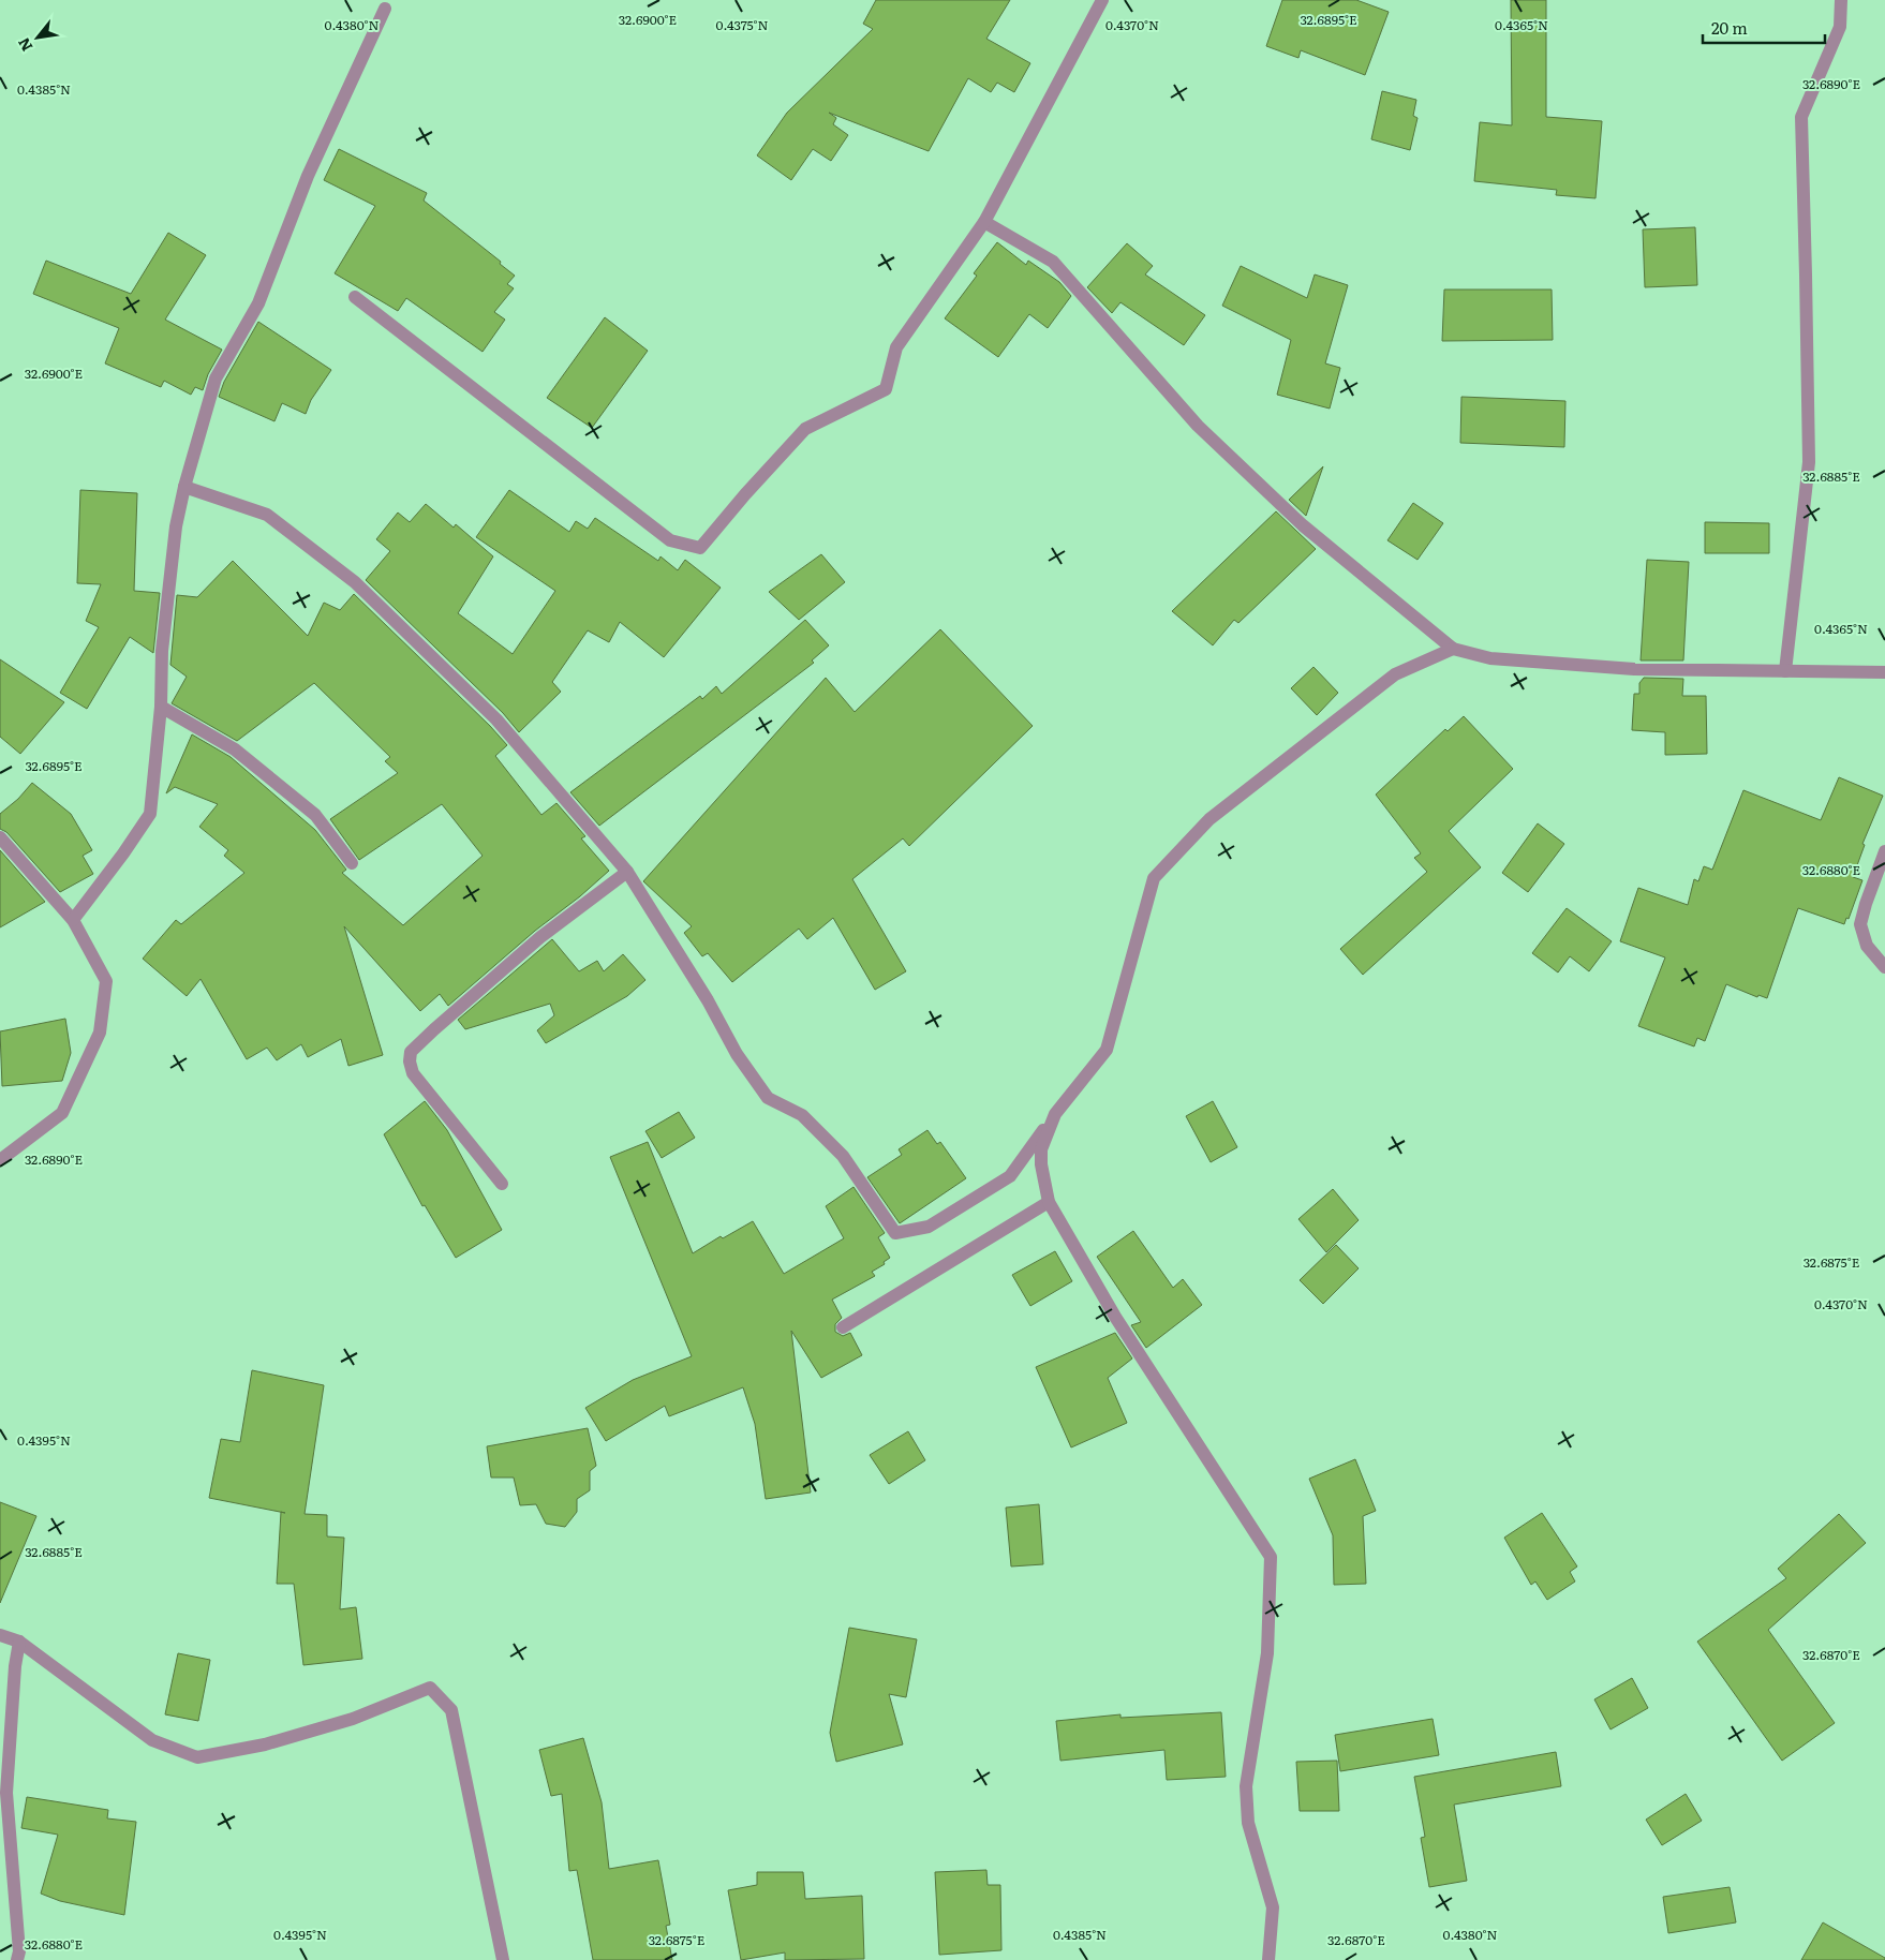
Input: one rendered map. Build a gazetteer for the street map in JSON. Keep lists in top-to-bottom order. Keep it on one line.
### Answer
{"scale_bar":"20 m","north":"bottom left","coordinates":["32.6895°E","32.6900°E","0.4380°N","0.4375°N","0.4370°N","0.4365°N","32.6890°E","0.4385°N","32.6885°E","32.6880°E","32.6875°E","0.4395°N","32.6870°E"]}
